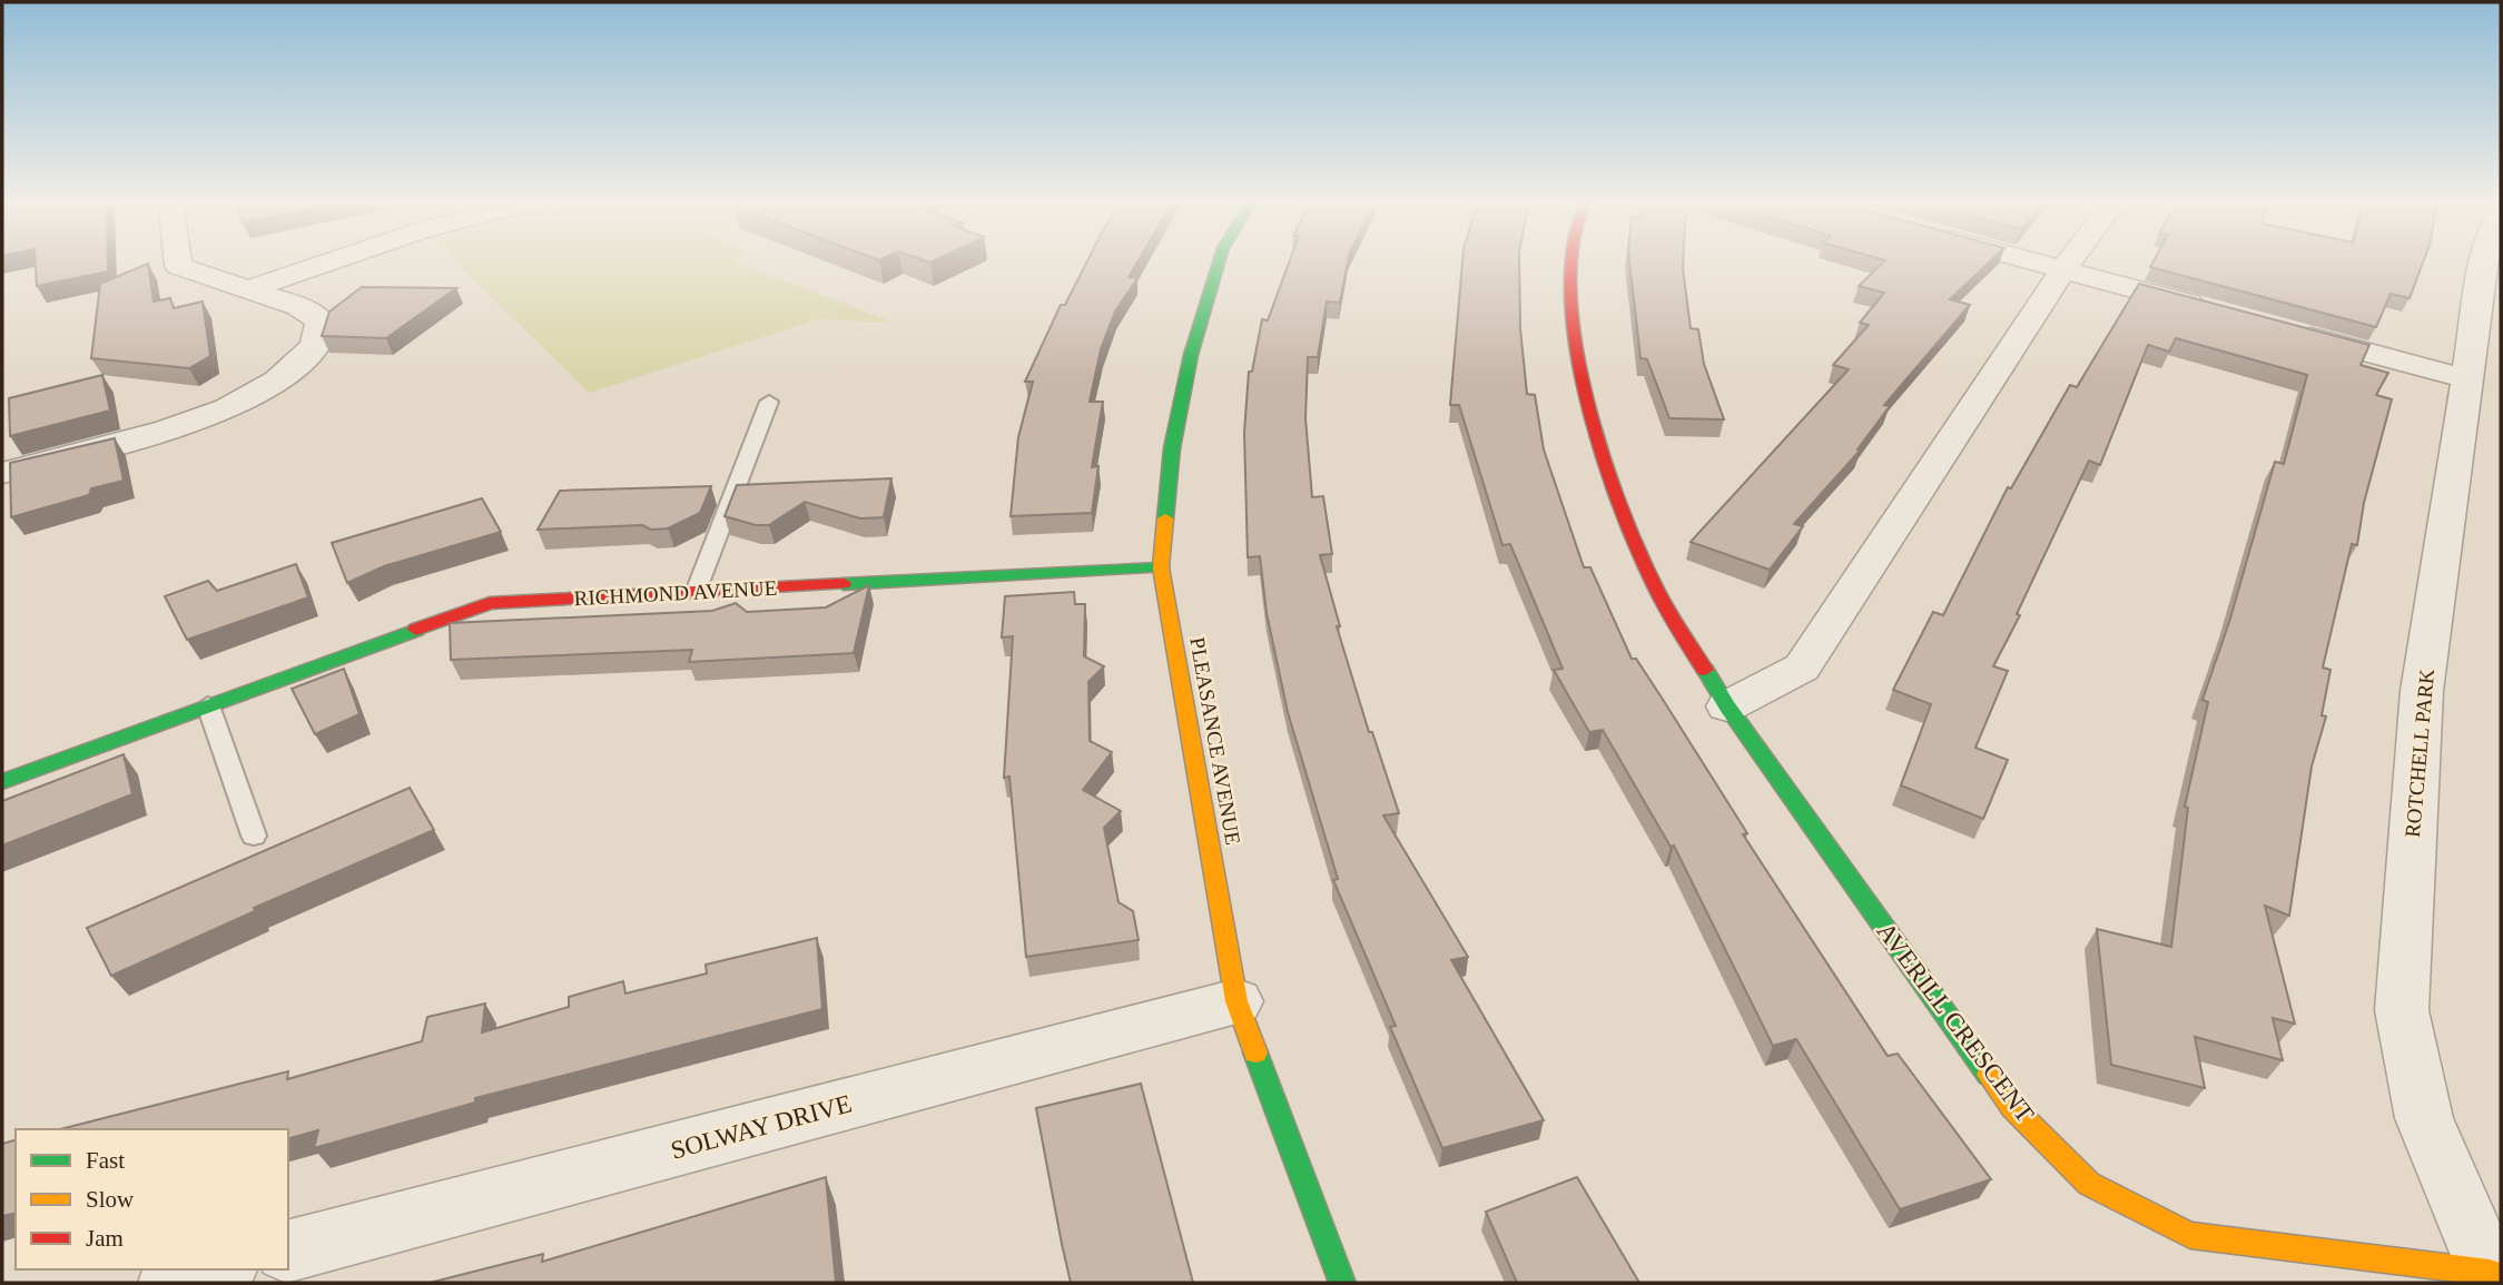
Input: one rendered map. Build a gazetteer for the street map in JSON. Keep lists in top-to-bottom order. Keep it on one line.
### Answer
{"streets":{"street":["RICHMOND AVENUE","PLEASANCE AVENUE","ROTCHELL PARK","AVERILL CRESCENT","SOLWAY DRIVE"]},"crossings":[["RICHMOND AVENUE","PLEASANCE AVENUE"],["PLEASANCE AVENUE","SOLWAY DRIVE"],["ROTCHELL PARK","AVERILL CRESCENT"]],"legend":["Fast","Slow","Jam"]}
